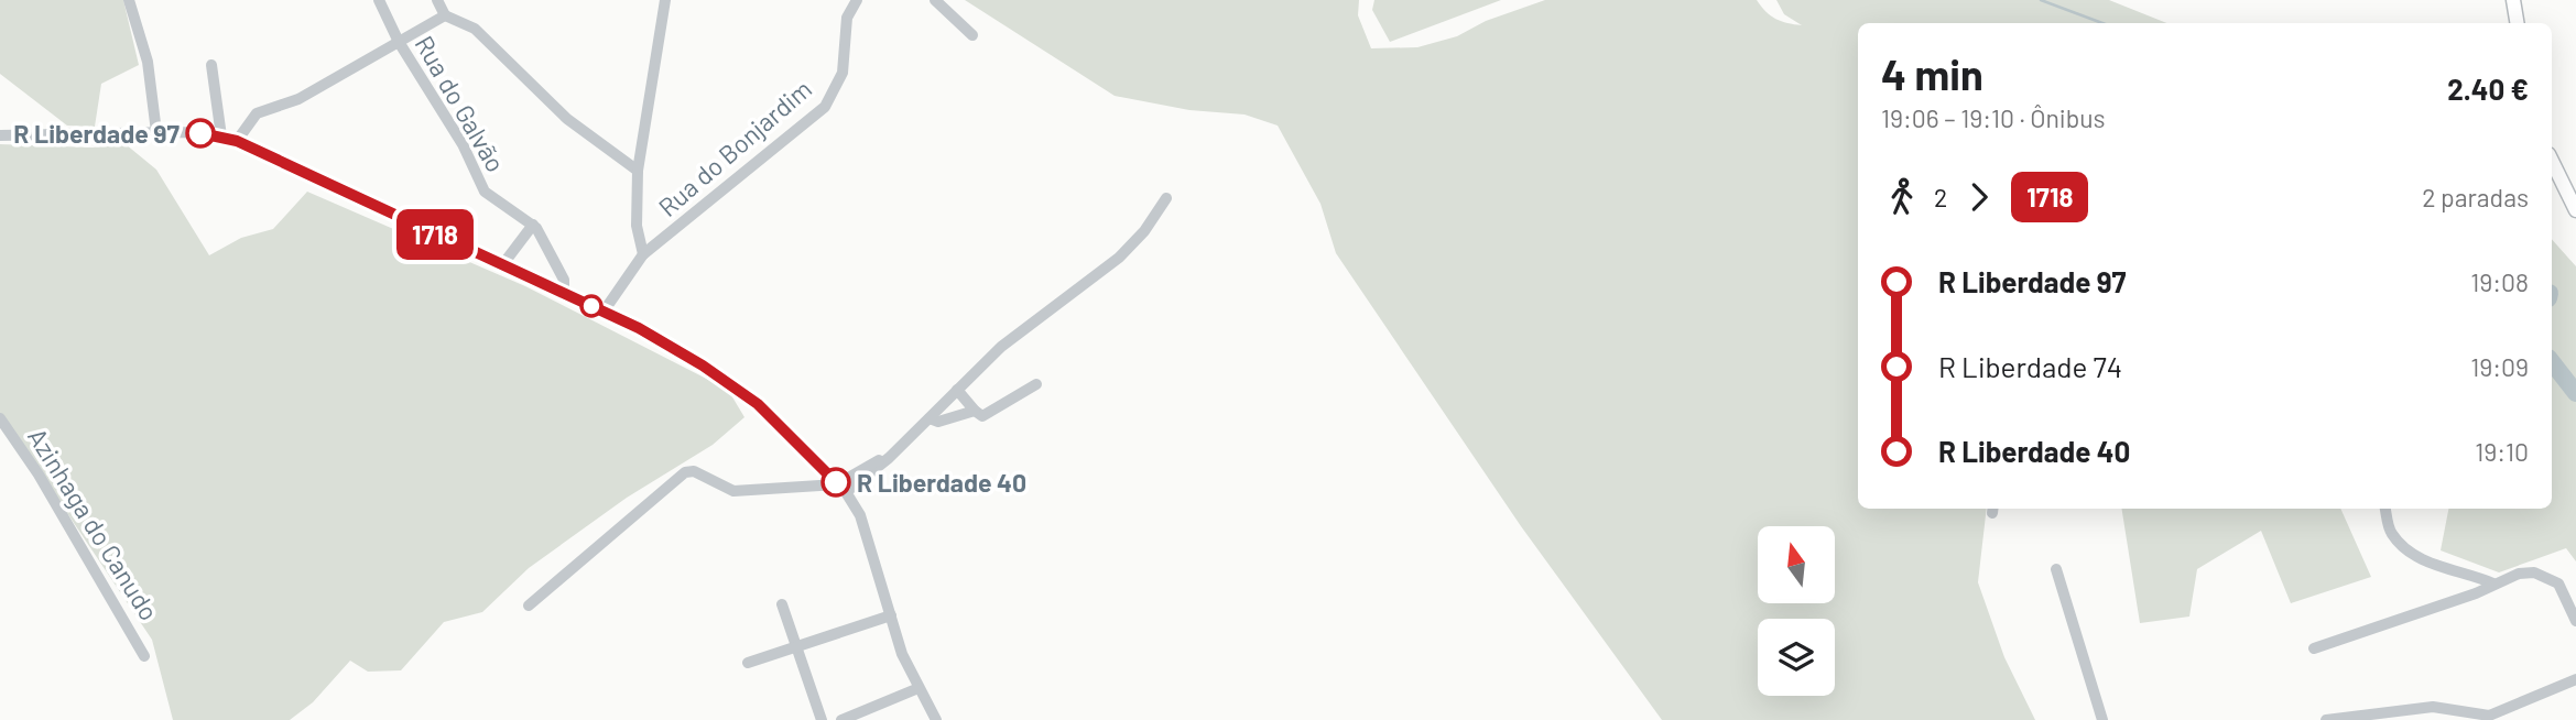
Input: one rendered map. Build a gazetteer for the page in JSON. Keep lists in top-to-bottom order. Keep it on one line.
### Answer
{"streets":{"street":["Rua do Galvão","Rua do Bonjardim","Azinhaga do Canudo"]},"places":["R Liberdade 97","R Liberdade 40"],"lines":["bus line 1718"],"north":"top","page":{"on_map":"1718","heading":["4 min","19:06 – 19:10 · Ônibus","2.40 €"],"legs":["2","1718","2 paradas"],"list":[{"name":"R Liberdade 97","value":"19:08"},{"name":"R Liberdade 74","value":"19:09"},{"name":"R Liberdade 40","value":"19:10"}]}}
